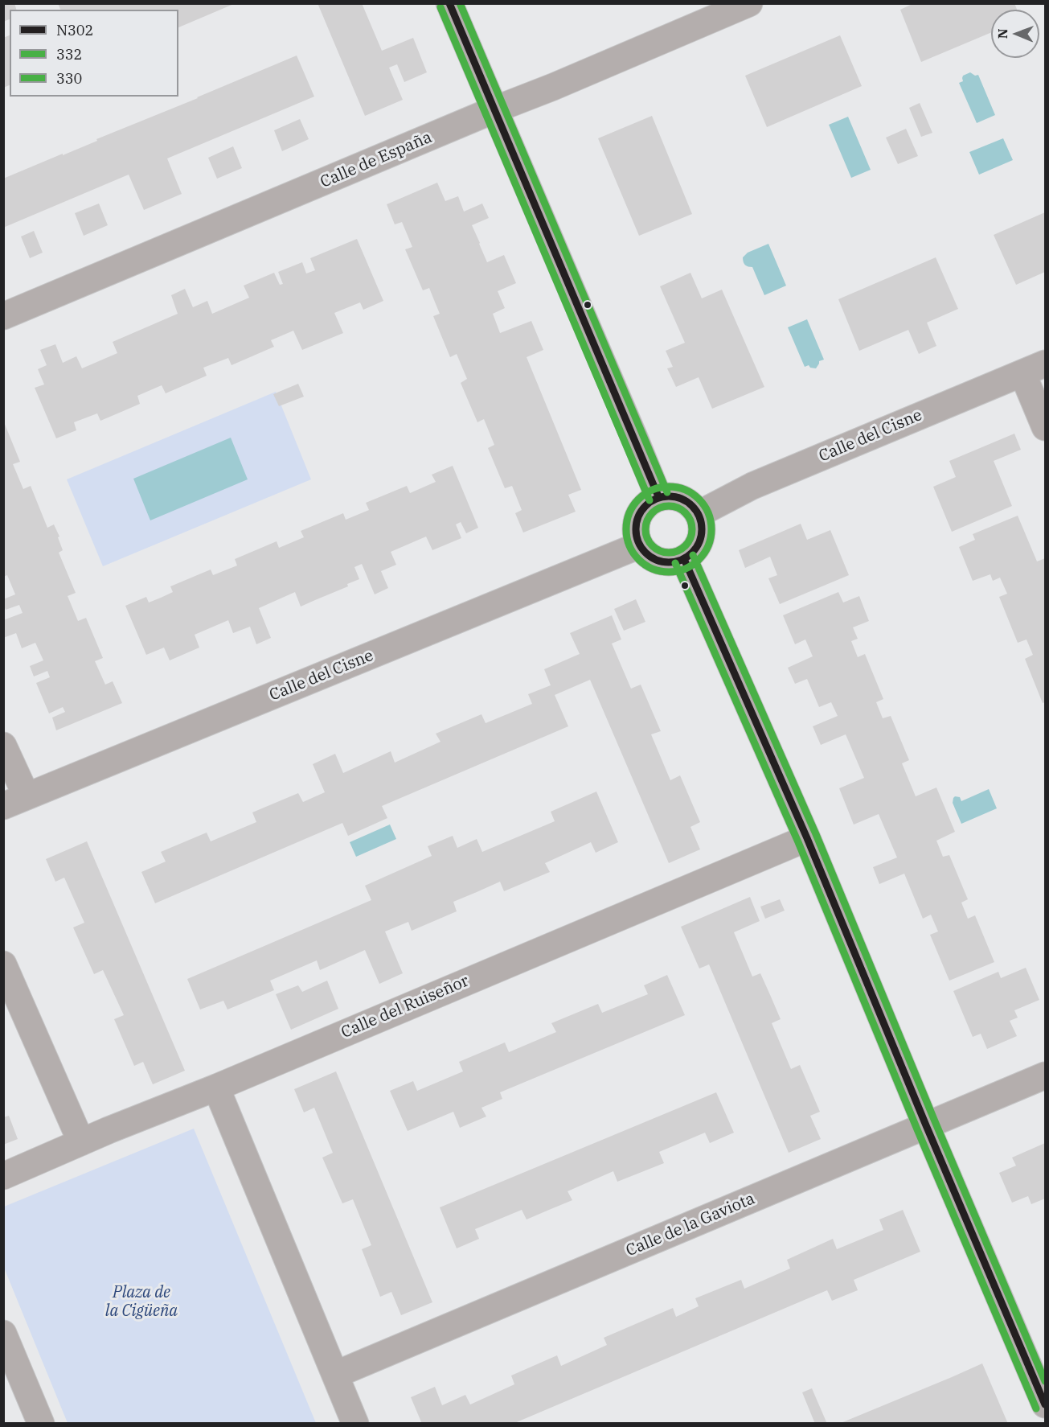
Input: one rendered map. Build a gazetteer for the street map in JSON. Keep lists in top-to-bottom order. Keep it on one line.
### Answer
{"streets":{"street":["Calle de España","Calle del Cisne","Calle del Ruiseñor","Calle de la Gaviota"]},"parks":["Plaza de la Cigüeña"],"lines":["transit line N302","transit line 330","transit line 332"],"legend":["N302","332","330"],"north":"left"}
